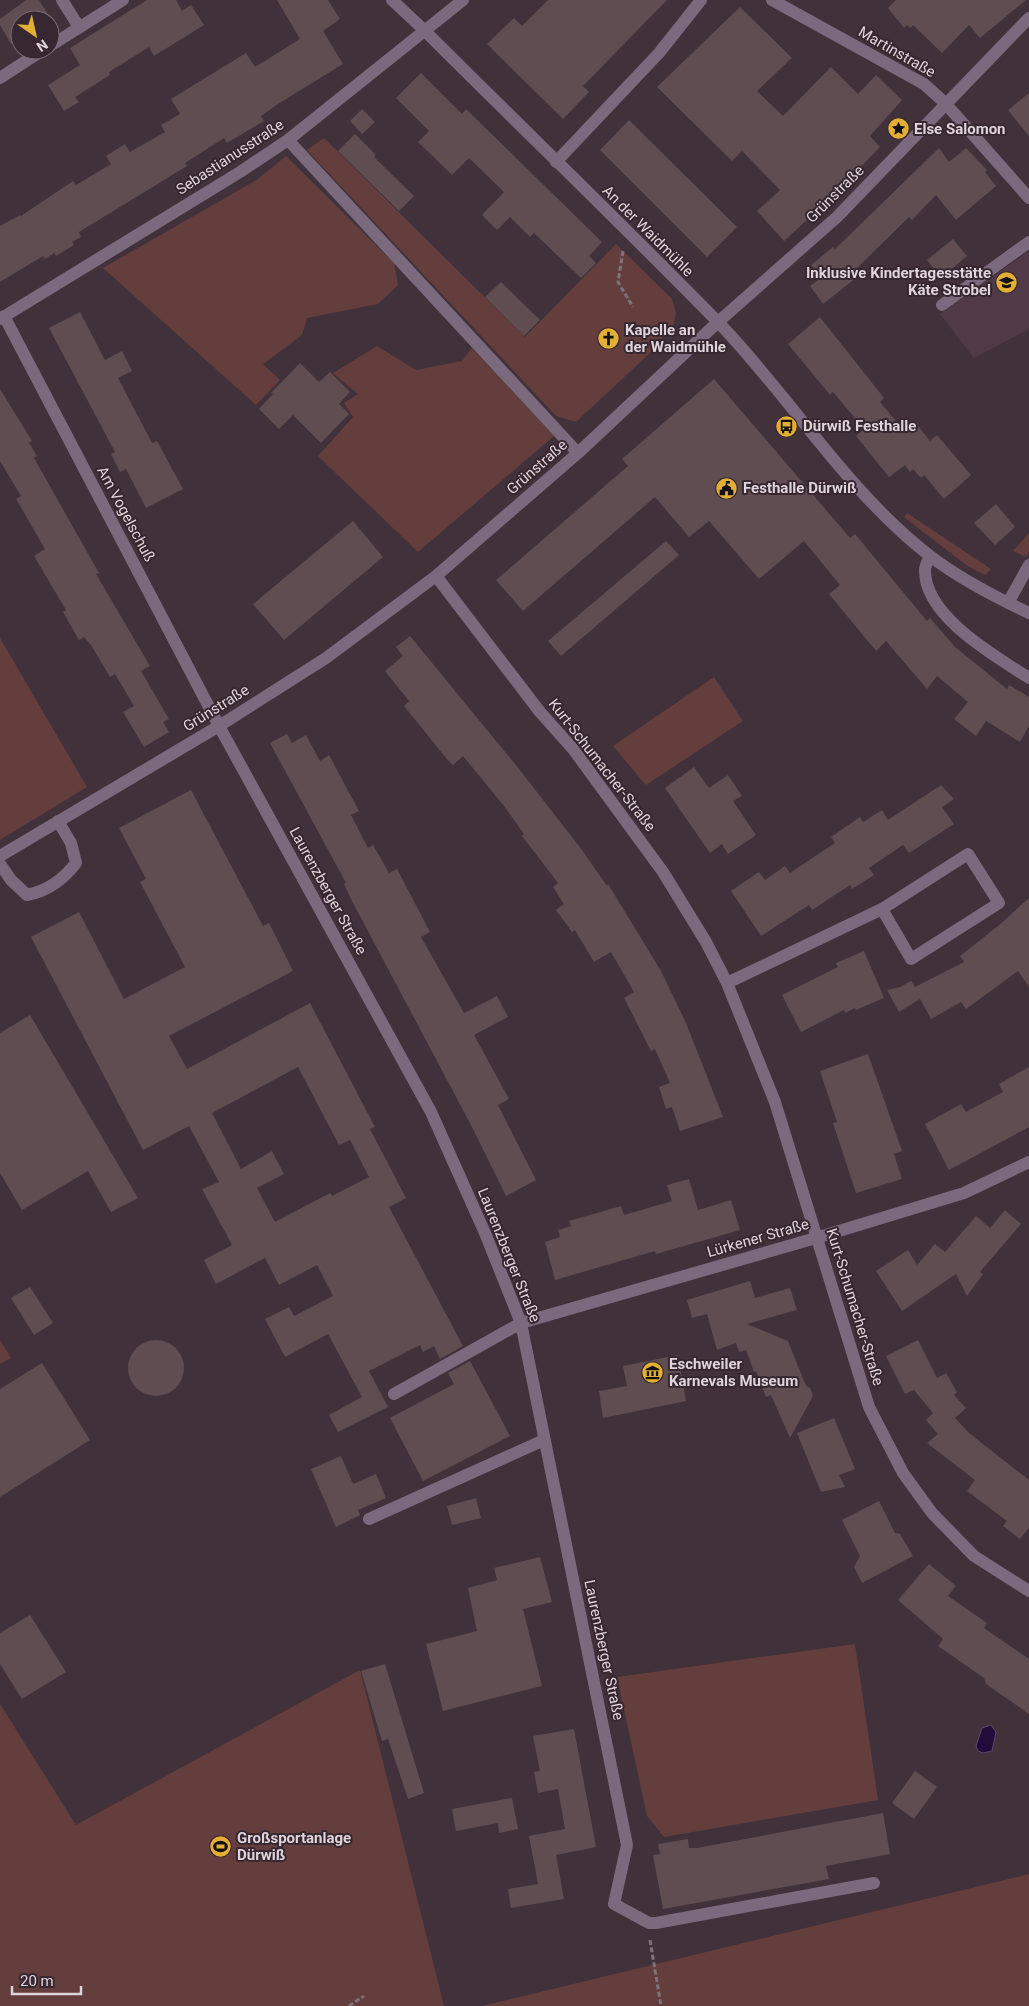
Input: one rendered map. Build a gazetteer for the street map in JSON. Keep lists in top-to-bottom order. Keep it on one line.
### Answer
{"streets":{"street":["Martinstraße","Sebastianusstraße","Grünstraße","An der Waidmühle","Am Vogelschuß","Kurt-Schumacher-Straße","Laurenzberger Straße","Lürkener Straße"]},"crossings":[["Martinstraße","Grünstraße"],["Sebastianusstraße","An der Waidmühle"],["Sebastianusstraße","Am Vogelschuß"],["Grünstraße","An der Waidmühle"],["Grünstraße","Am Vogelschuß"],["Grünstraße","Kurt-Schumacher-Straße"],["Grünstraße","Laurenzberger Straße"],["Am Vogelschuß","Laurenzberger Straße"],["Kurt-Schumacher-Straße","Lürkener Straße"],["Laurenzberger Straße","Lürkener Straße"]],"places":{"place":["Else Salomon"],"school or university":["Inklusive Kindertagesstätte Käte Strobel"],"church":["Kapelle an der Waidmühle"],"bus stop":["Dürwiß Festhalle"],"public building":["Festhalle Dürwiß"],"museum":["Eschweiler Karnevals Museum"],"sports":["Großsportanlage Dürwiß"]},"scale_bar":"20 m","north":"bottom right"}
